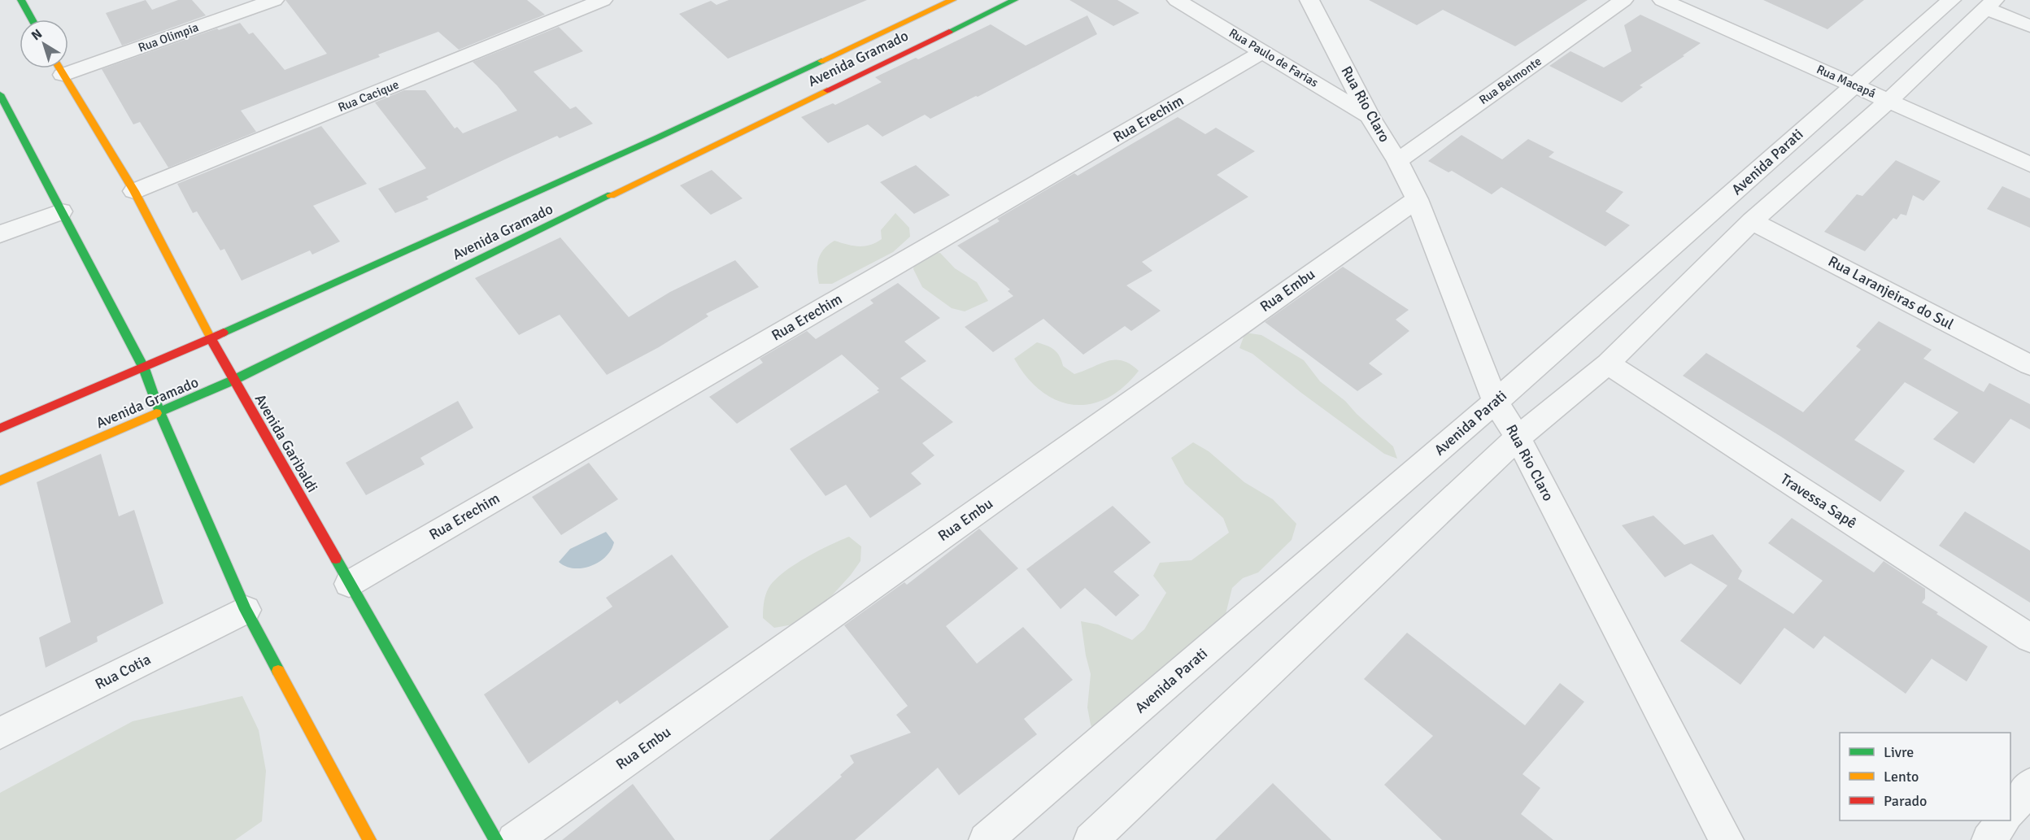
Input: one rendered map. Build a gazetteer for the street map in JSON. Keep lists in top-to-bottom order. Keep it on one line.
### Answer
{"streets":{"main road":["Avenida Gramado","Avenida Garibaldi"],"street":["Rua Olimpia","Rua Paulo de Farias","Rua Belmonte","Rua Macapá","Rua Cacique","Rua Rio Claro","Rua Erechim","Avenida Parati","Rua Embu","Rua Laranjeiras do Sul","Travessa Sapê","Rua Cotia"]},"crossings":[["Rua Paulo de Farias","Rua Rio Claro"],["Rua Paulo de Farias","Rua Erechim"],["Avenida Gramado","Avenida Garibaldi"],["Rua Belmonte","Rua Rio Claro"],["Rua Macapá","Avenida Parati"],["Rua Cacique","Avenida Garibaldi"],["Rua Rio Claro","Avenida Parati"],["Rua Rio Claro","Rua Embu"],["Rua Erechim","Avenida Garibaldi"]],"legend":["Livre","Lento","Parado"],"north":"top left"}
